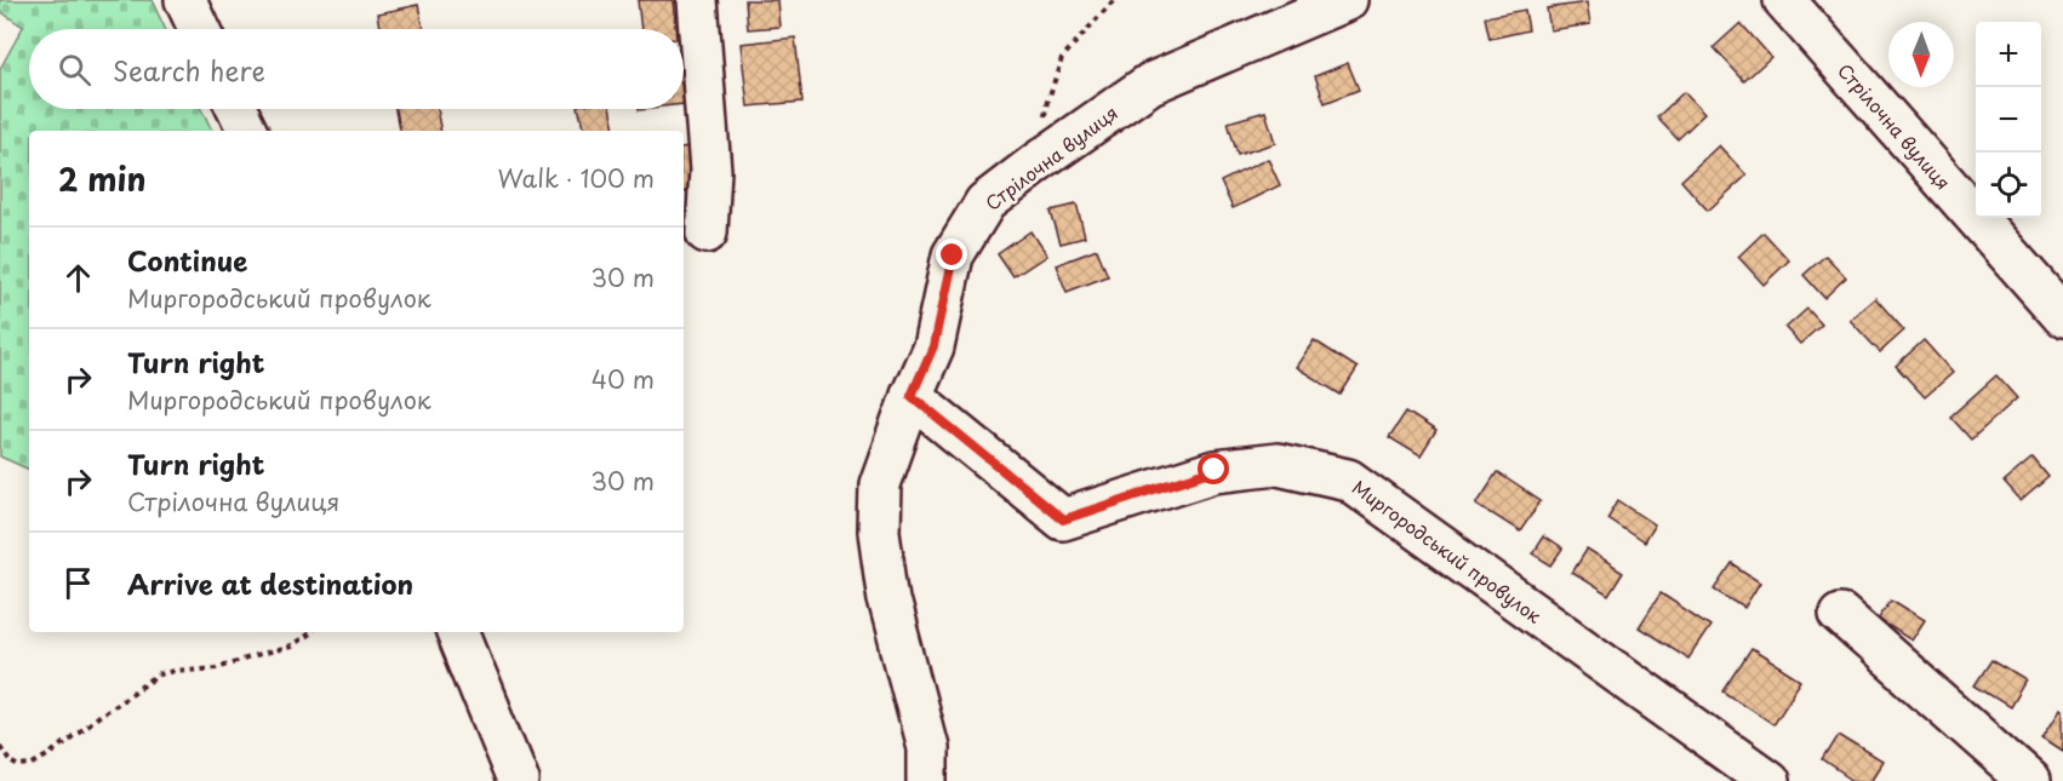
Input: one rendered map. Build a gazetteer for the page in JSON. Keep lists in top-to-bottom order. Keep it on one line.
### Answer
{"streets":{"street":["Стрілочна вулиця","Миргородський провулок"]},"crossings":[["Стрілочна вулиця","Миргородський провулок"]],"north":"bottom","page":{"map_buttons":["+","−"],"search":"Search here","heading":["2 min","Walk · 100 m"],"list":[["Continue","Миргородський провулок","30 m"],["Turn right","Миргородський провулок","40 m"],["Turn right","Стрілочна вулиця","30 m"],"Arrive at destination"]}}
